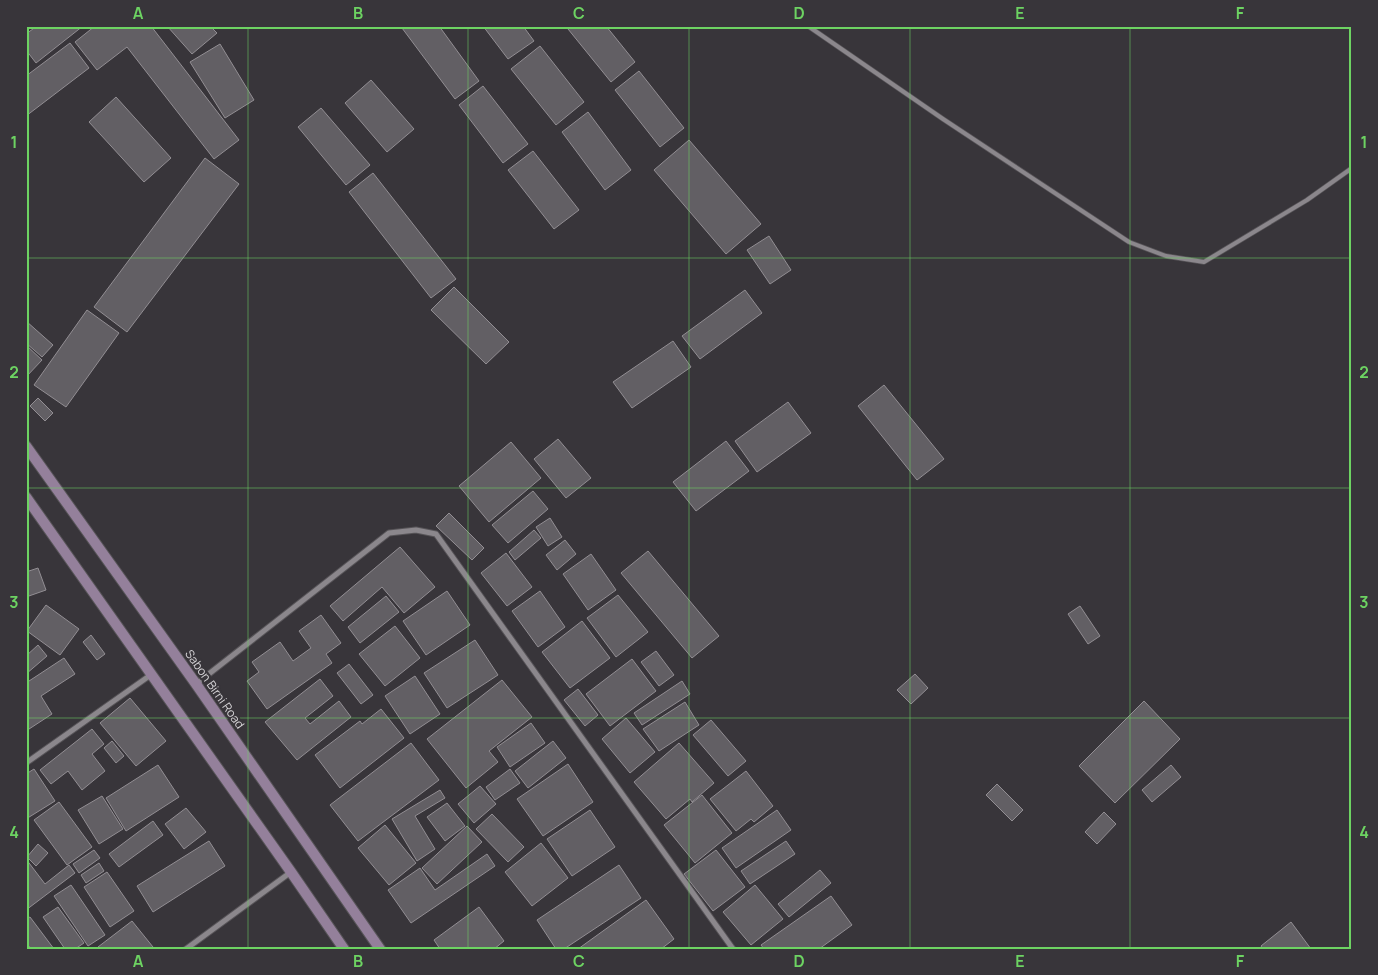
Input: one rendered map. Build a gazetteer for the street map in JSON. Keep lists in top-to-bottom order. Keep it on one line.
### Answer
{"streets":{"street":["Sabon Birni Road"]},"grid":{"columns":["A","B","C","D","E","F"],"rows":["1","2","3","4"]}}
